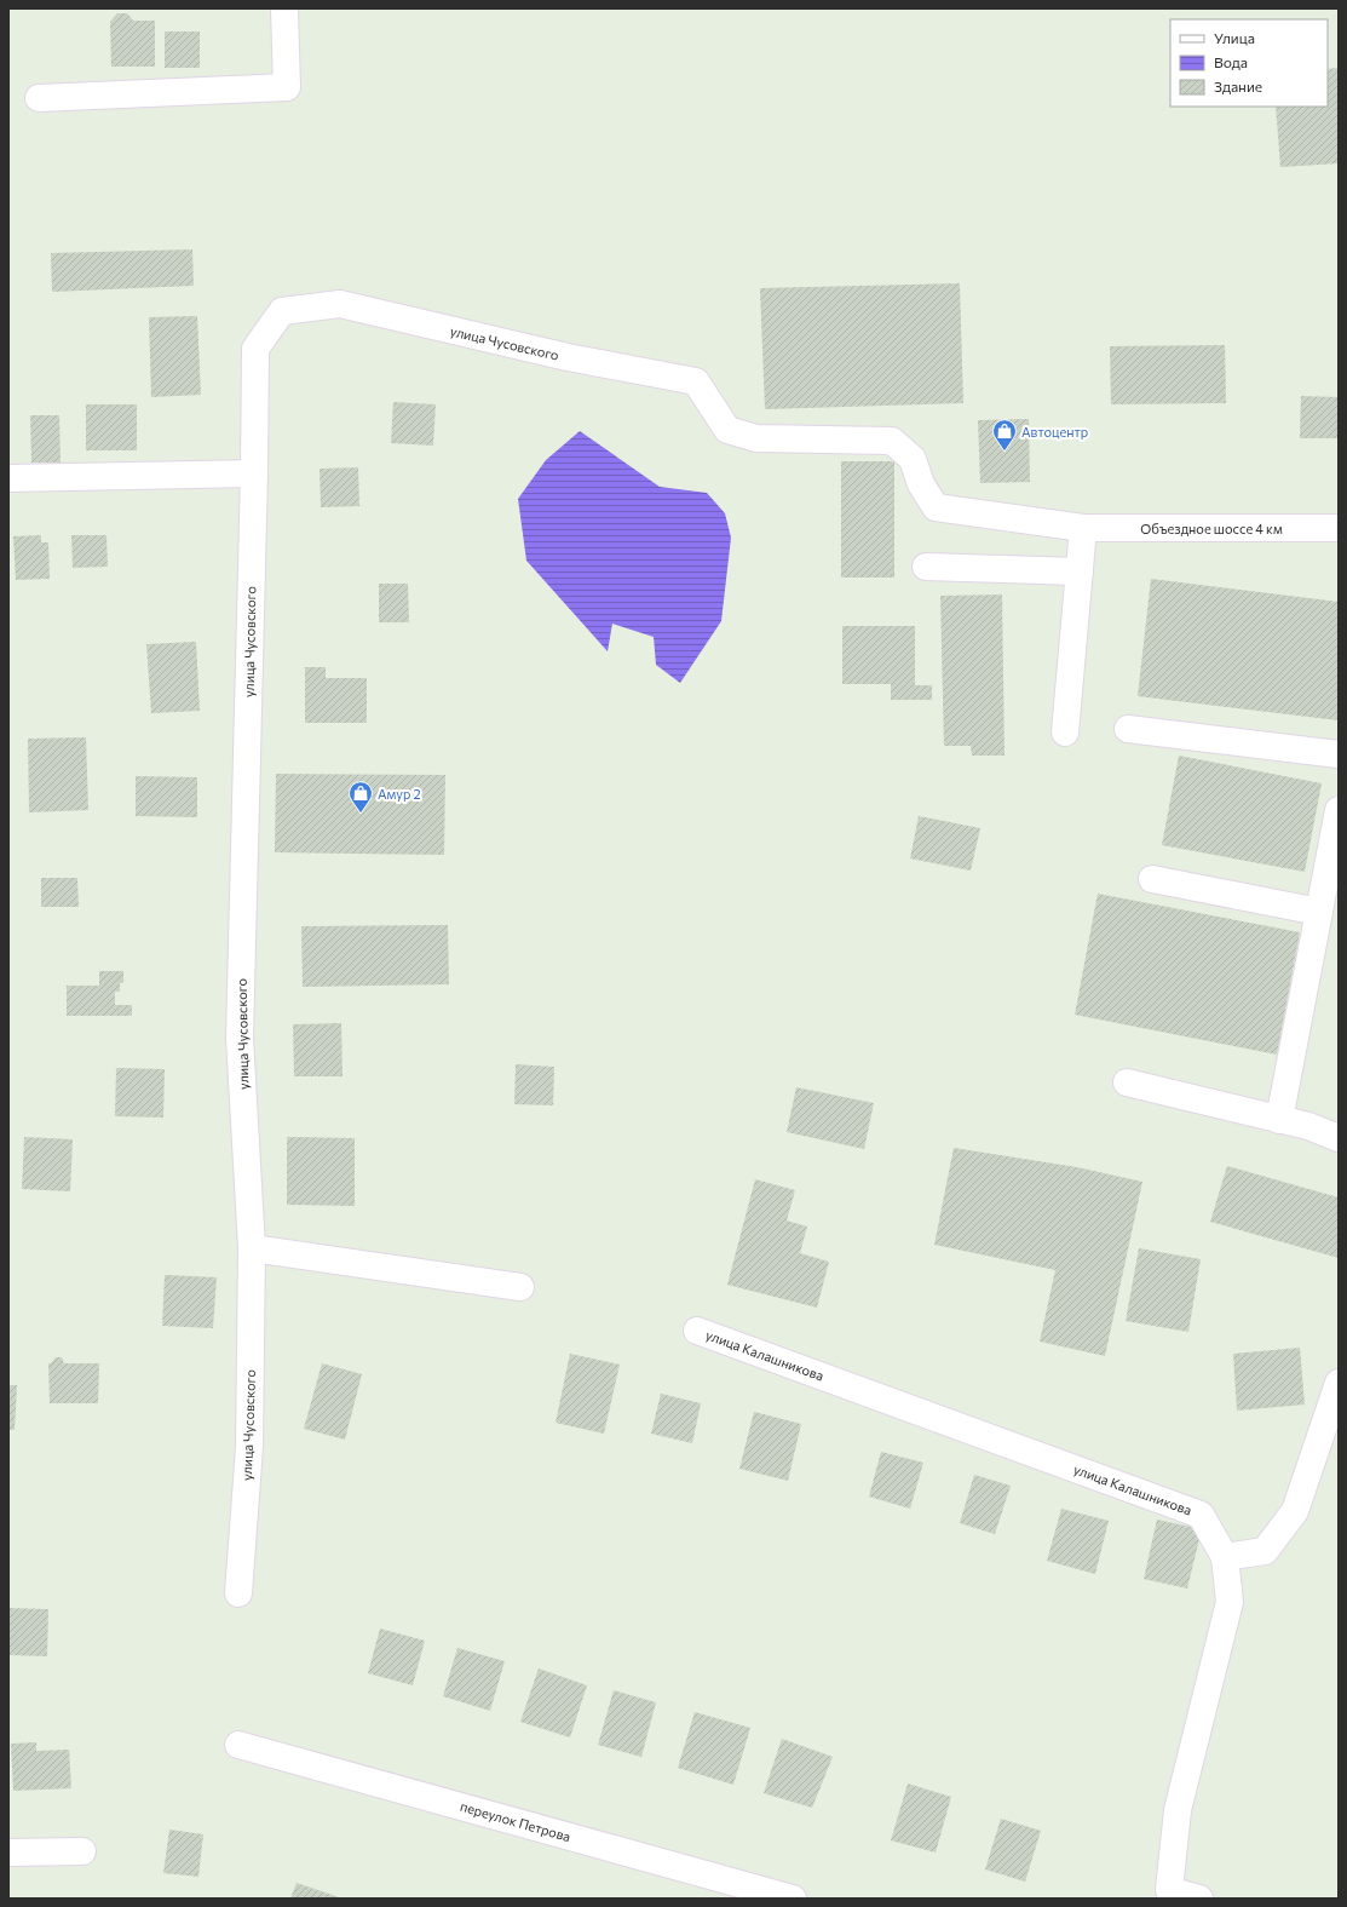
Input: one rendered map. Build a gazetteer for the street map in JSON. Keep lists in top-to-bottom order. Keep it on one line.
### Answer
{"streets":{"street":["улица Чусовского","Объездное шоссе 4 км","улица Калашникова","переулок Петрова"]},"crossings":[["улица Чусовского","Объездное шоссе 4 км"]],"places":{"shop":["Автоцентр","Амур 2"]},"legend":["Улица","Вода","Здание"]}
